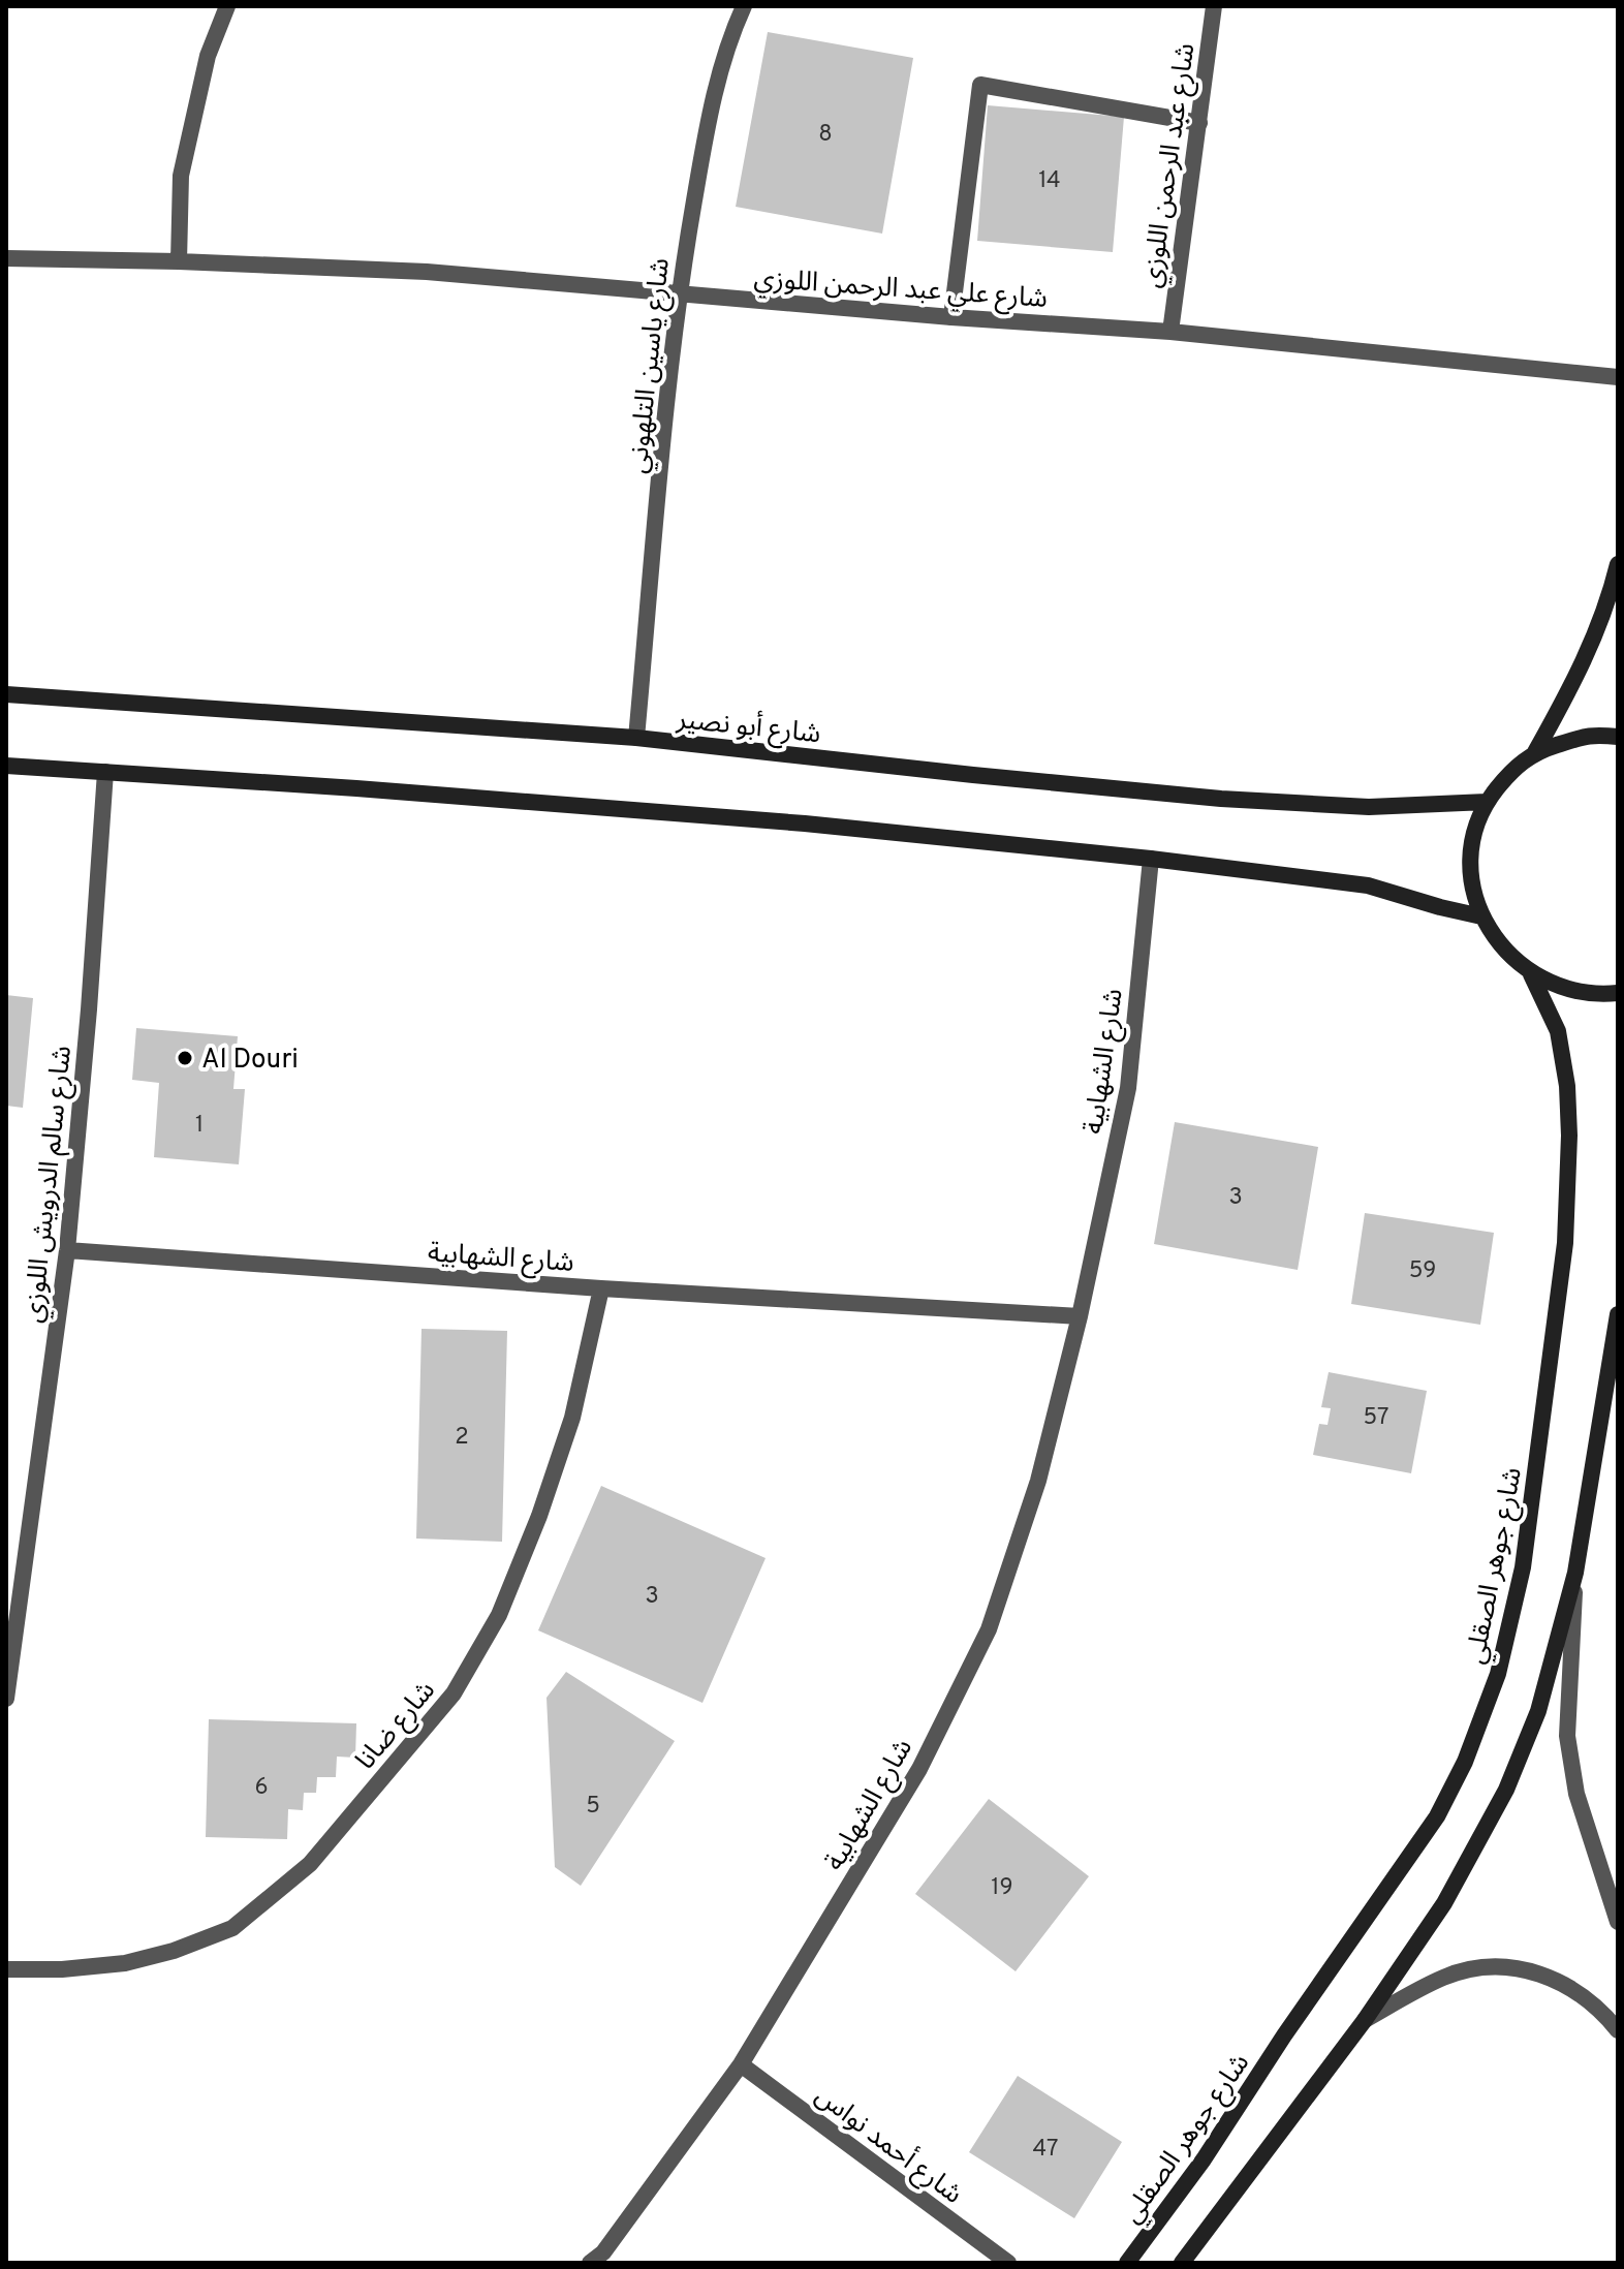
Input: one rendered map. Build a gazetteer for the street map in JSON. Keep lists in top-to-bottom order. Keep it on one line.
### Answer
{"streets":{"main road":["شارع أبو نصير","شارع جوهر الصقلي"],"street":["شارع عبد الرحمن اللوزي","شارع علي عبد الرحمن اللوزي","شارع ياسين التلهوني","شارع الشهابية","شارع سالم الدرويش اللوزي","شارع ضانا","شارع أحمد نواس"]},"crossings":[["شارع عبد الرحمن اللوزي","شارع علي عبد الرحمن اللوزي"],["شارع علي عبد الرحمن اللوزي","شارع ياسين التلهوني"],["شارع ياسين التلهوني","شارع أبو نصير"],["شارع الشهابية","شارع سالم الدرويش اللوزي"],["شارع الشهابية","شارع ضانا"],["شارع الشهابية","شارع أحمد نواس"]],"places":["Al Douri"],"house_numbers":["8","14","1","3","59","57","2","3","6","5","19","47"]}
